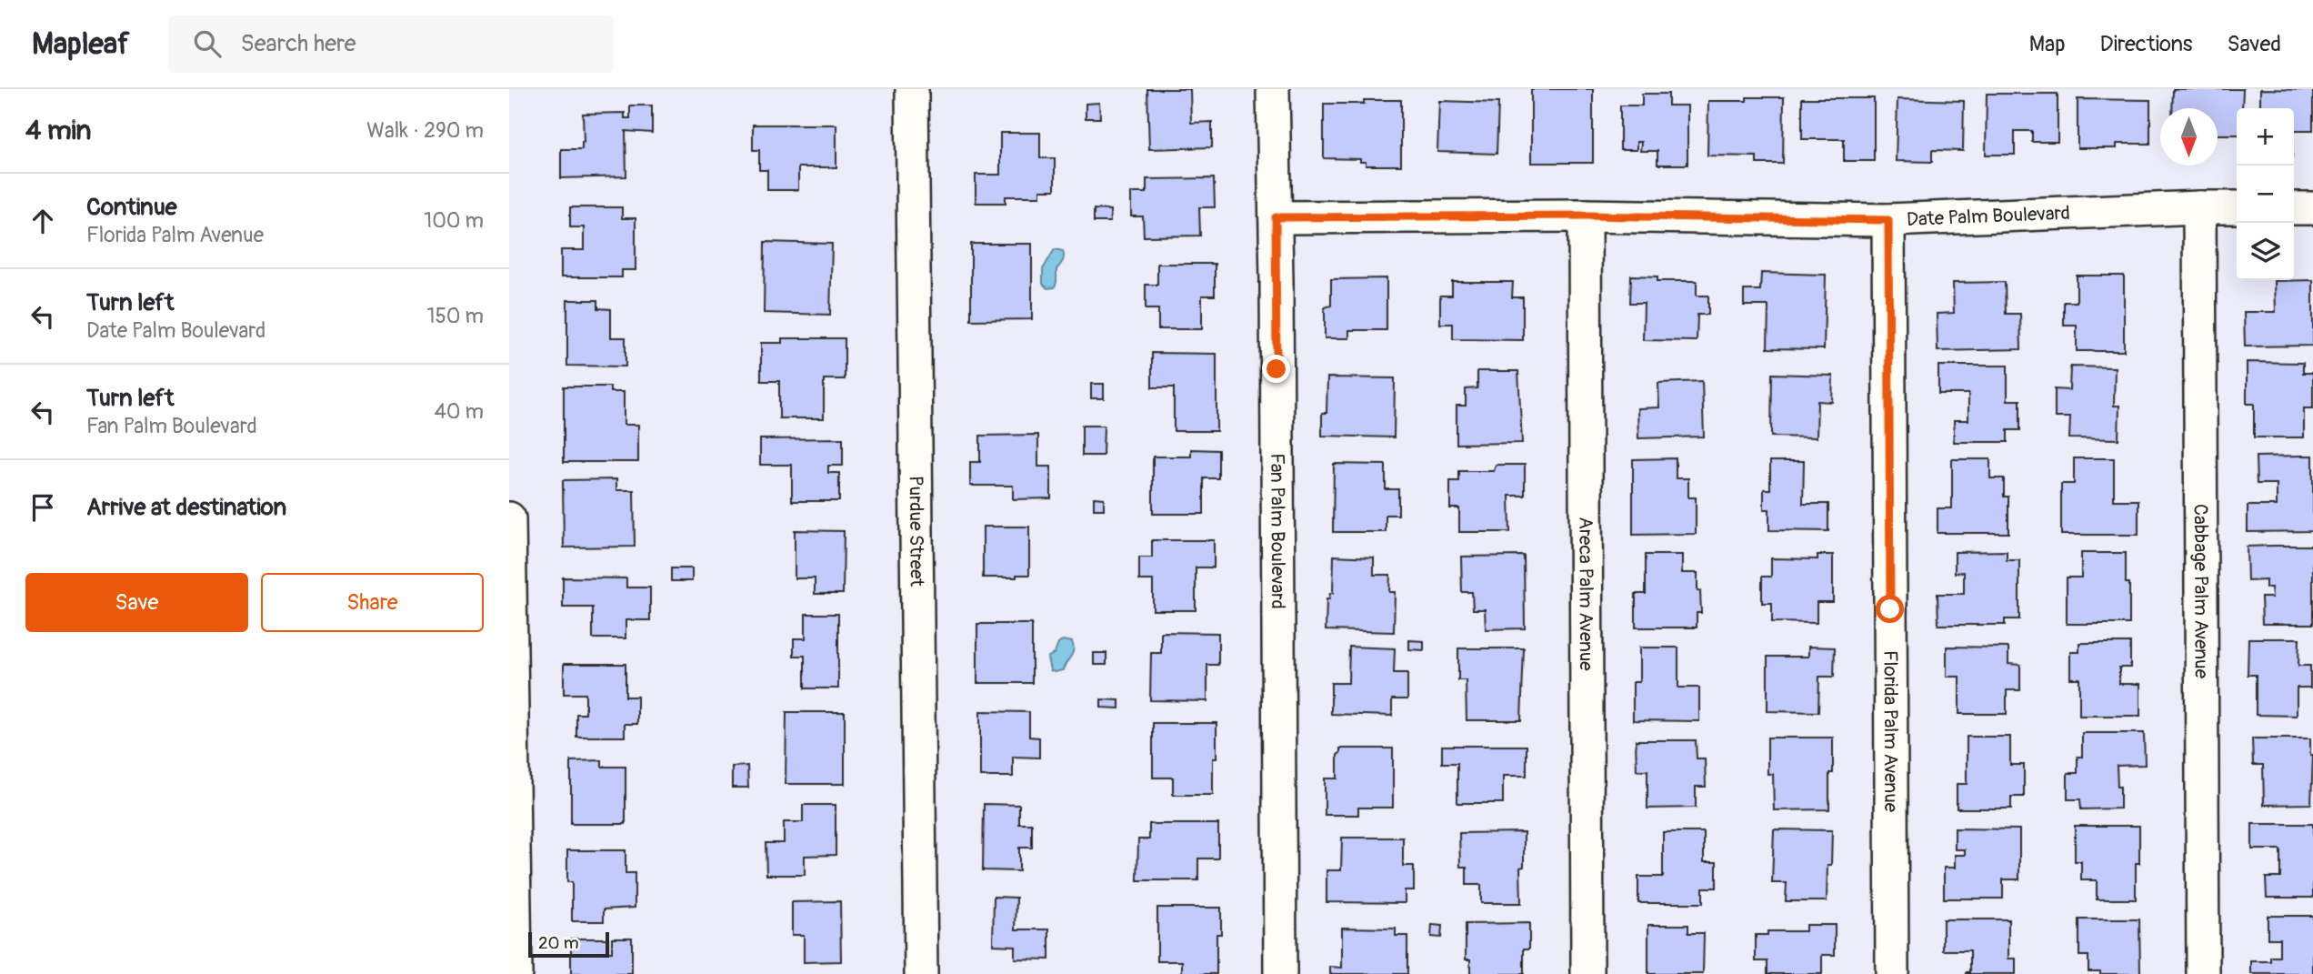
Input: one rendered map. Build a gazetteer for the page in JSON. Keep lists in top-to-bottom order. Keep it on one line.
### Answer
{"streets":{"street":["Date Palm Boulevard","Purdue Street","Fan Palm Boulevard","Cabbage Palm Avenue","Areca Palm Avenue","Florida Palm Avenue"]},"crossings":[["Date Palm Boulevard","Fan Palm Boulevard"],["Date Palm Boulevard","Cabbage Palm Avenue"],["Date Palm Boulevard","Areca Palm Avenue"],["Date Palm Boulevard","Florida Palm Avenue"]],"scale_bar":"20 m","north":"bottom","page":{"header":"Mapleaf","search":"Search here","nav":["Map","Directions","Saved"],"heading":["4 min","Walk · 290 m"],"map_buttons":["+","−"],"list":[["Continue","Florida Palm Avenue","100 m"],["Turn left","Date Palm Boulevard","150 m"],["Turn left","Fan Palm Boulevard","40 m"],"Arrive at destination"],"buttons":["Save","Share"],"scale":"20 m"}}
